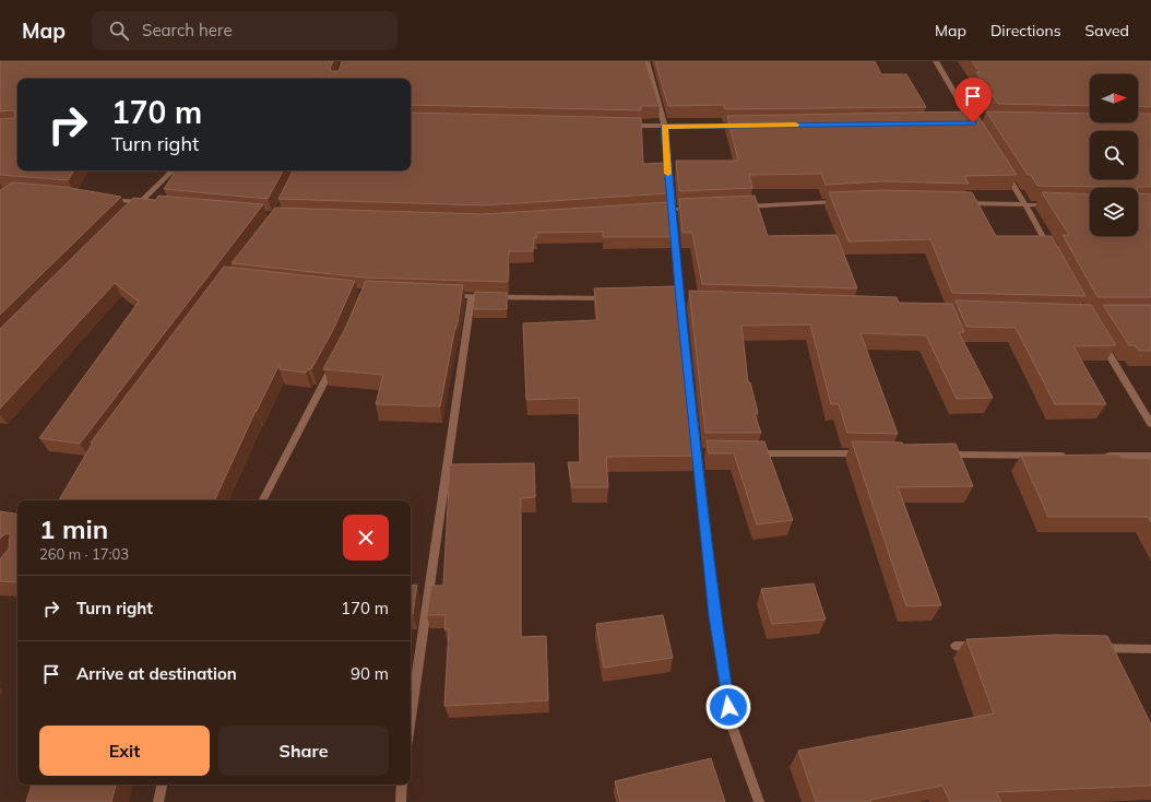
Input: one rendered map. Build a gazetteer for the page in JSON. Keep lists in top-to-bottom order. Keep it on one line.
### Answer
{"north":"right","page":{"header":"Map","search":"Search here","nav":["Map","Directions","Saved"],"turn":["170 m","Turn right"],"heading":["1 min","260 m · 17:03"],"list":[{"name":"Turn right","value":"170 m"},{"name":"Arrive at destination","value":"90 m"}],"buttons":["Exit","Share"]}}
